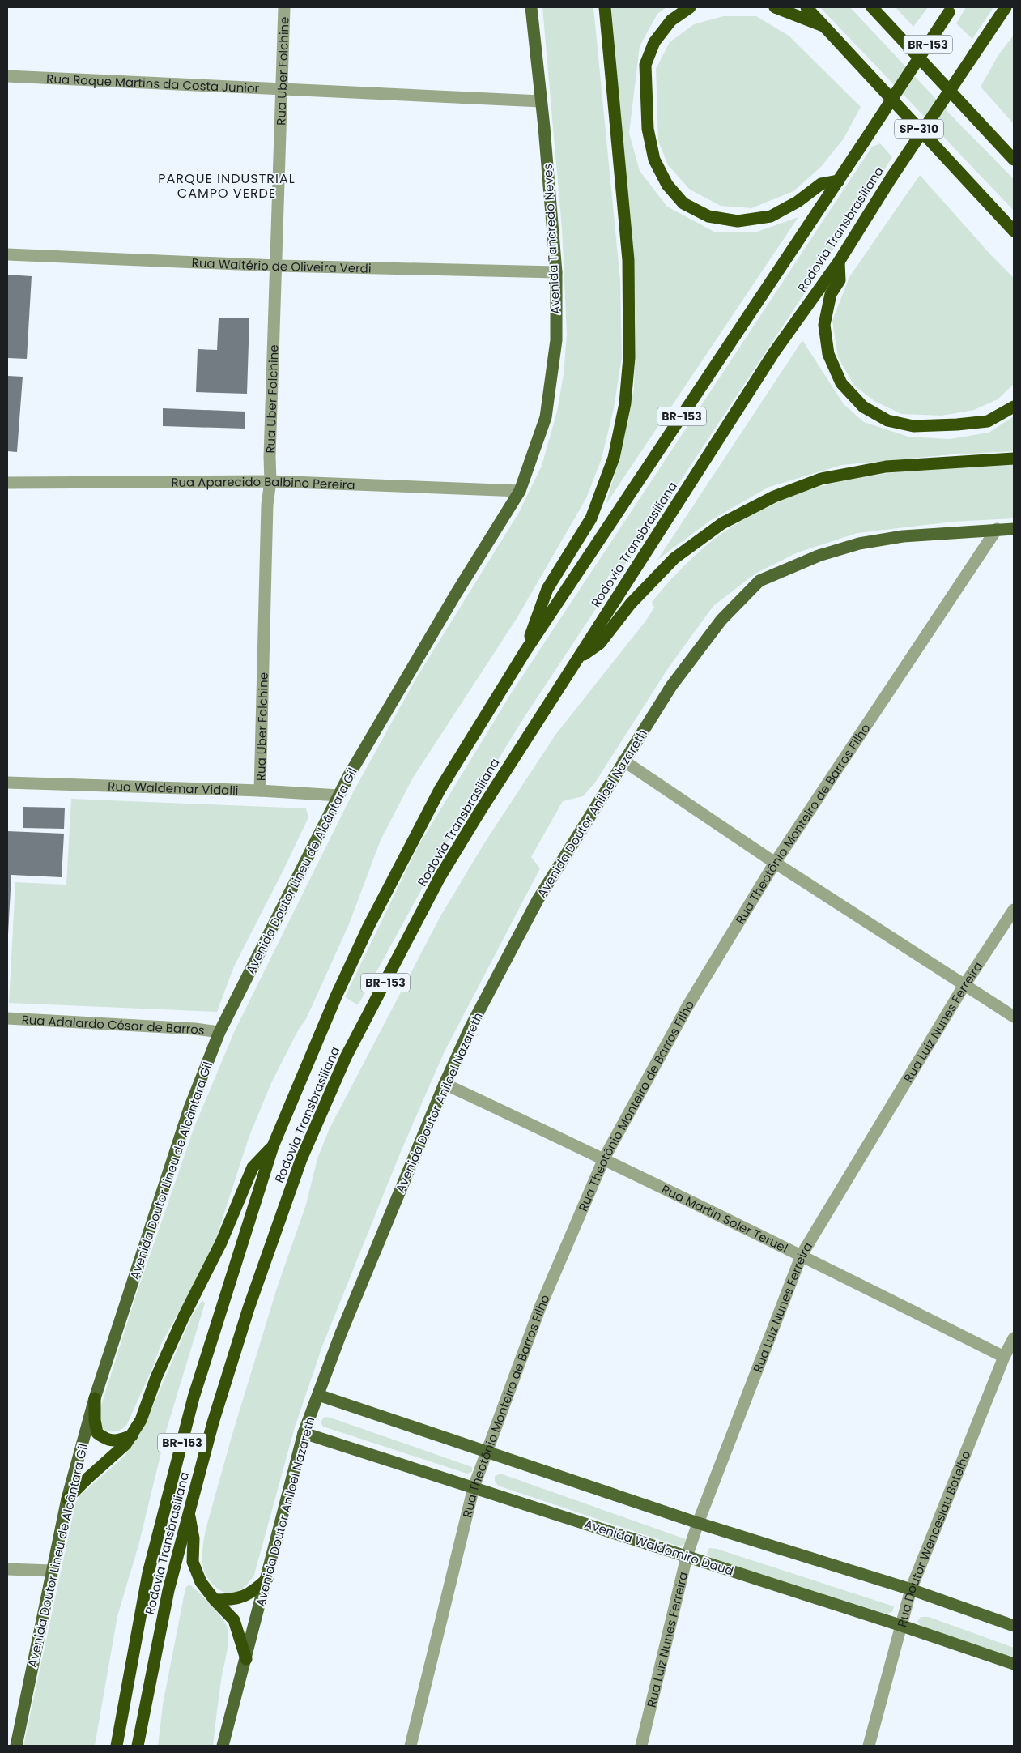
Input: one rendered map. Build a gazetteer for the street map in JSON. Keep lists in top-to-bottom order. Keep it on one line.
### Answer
{"streets":{"highway":["BR-153","SP-310","Rodovia Transbrasiliana"],"main road":["Avenida Tancredo Neves","Avenida Doutor Aniloel Nazareth","Avenida Doutor Lineu de Alcântara Gil","Avenida Waldomiro Daud"],"street":["Rua Uber Folchine","Rua Roque Martins da Costa Junior","Rua Waltério de Oliveira Verdi","Rua Aparecido Balbino Pereira","Rua Waldemar Vidalli","Rua Theotônio Monteiro de Barros Filho","Rua Luiz Nunes Ferreira","Rua Adalardo César de Barros","Rua Martin Soler Teruel","Rua Doutor Wenceslau Botelho"]},"crossings":[["Rua Uber Folchine","Rua Roque Martins da Costa Junior"],["Rua Uber Folchine","Rua Waltério de Oliveira Verdi"],["Rua Uber Folchine","Rua Aparecido Balbino Pereira"],["Rua Uber Folchine","Rua Waldemar Vidalli"],["Rua Roque Martins da Costa Junior","Avenida Tancredo Neves"],["Avenida Tancredo Neves","Rua Waltério de Oliveira Verdi"],["Avenida Tancredo Neves","Rua Aparecido Balbino Pereira"],["Avenida Tancredo Neves","Avenida Doutor Lineu de Alcântara Gil"],["Rua Aparecido Balbino Pereira","Avenida Doutor Lineu de Alcântara Gil"],["Rua Waldemar Vidalli","Avenida Doutor Lineu de Alcântara Gil"],["Avenida Doutor Aniloel Nazareth","Rua Theotônio Monteiro de Barros Filho"],["Avenida Doutor Aniloel Nazareth","Rua Martin Soler Teruel"],["Avenida Doutor Aniloel Nazareth","Avenida Waldomiro Daud"],["Rua Theotônio Monteiro de Barros Filho","Rua Martin Soler Teruel"],["Rua Theotônio Monteiro de Barros Filho","Avenida Waldomiro Daud"],["Avenida Doutor Lineu de Alcântara Gil","Rua Adalardo César de Barros"],["Rua Luiz Nunes Ferreira","Rua Martin Soler Teruel"],["Rua Luiz Nunes Ferreira","Avenida Waldomiro Daud"],["Rua Martin Soler Teruel","Rua Doutor Wenceslau Botelho"],["Rua Doutor Wenceslau Botelho","Avenida Waldomiro Daud"]],"districts":["PARQUE INDUSTRIAL CAMPO VERDE"]}
